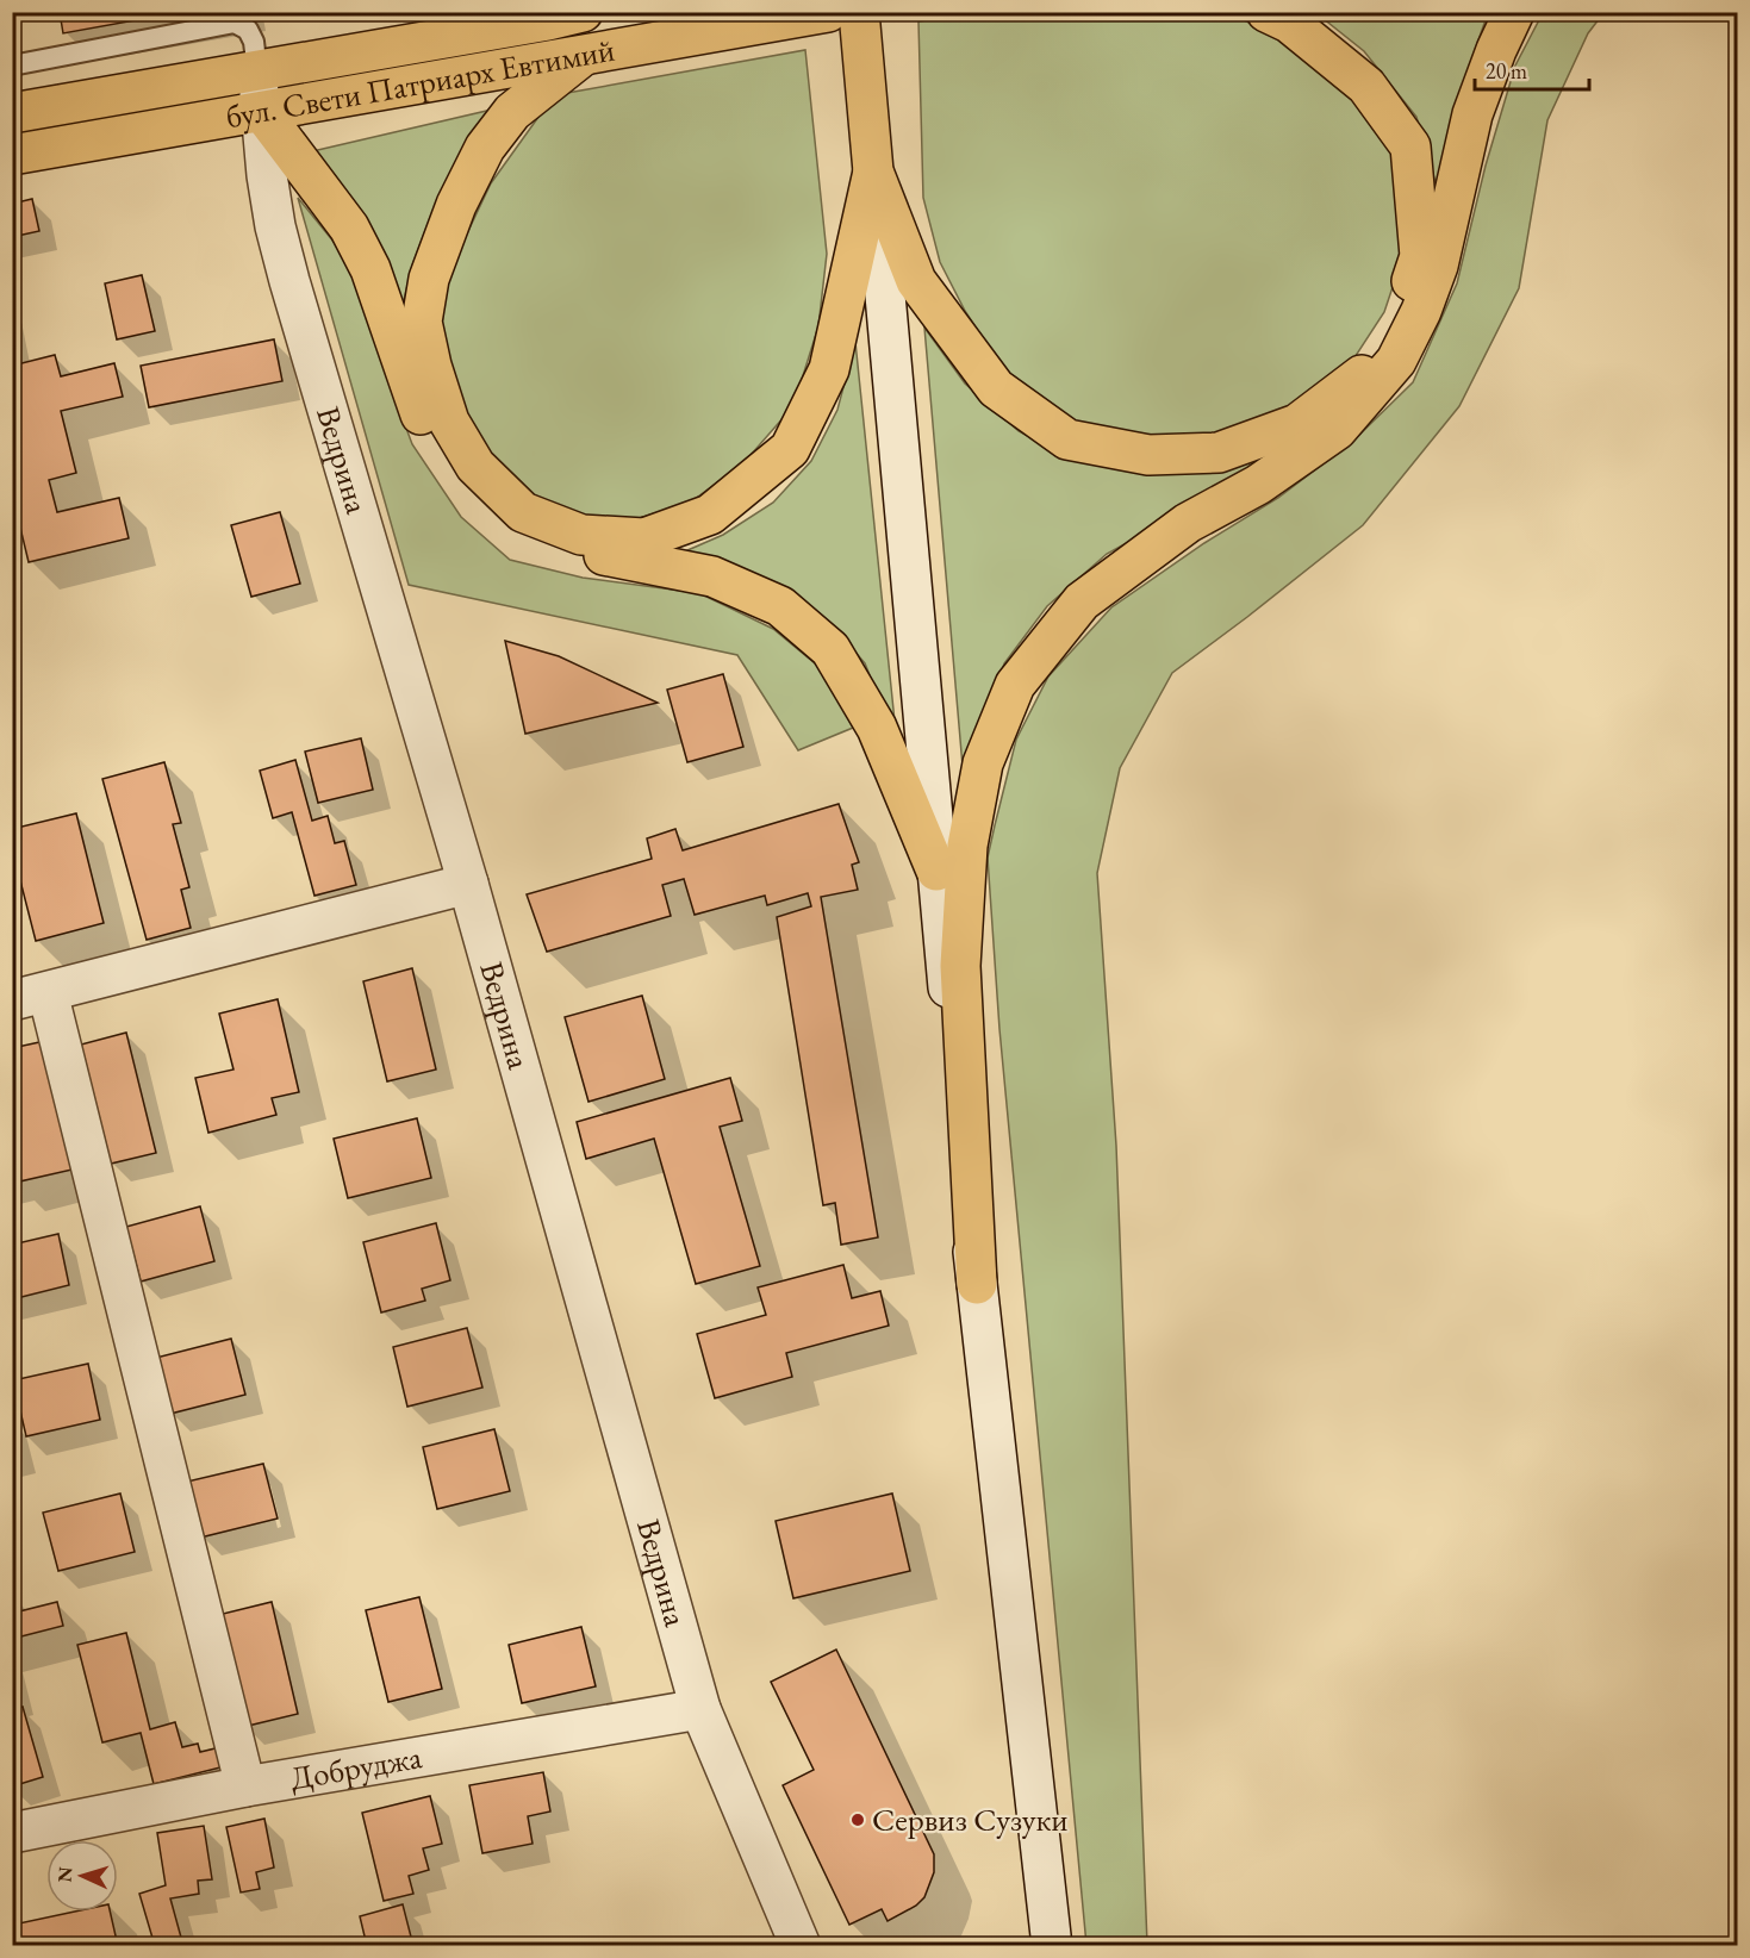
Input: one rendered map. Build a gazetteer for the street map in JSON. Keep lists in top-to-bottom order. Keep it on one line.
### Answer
{"streets":{"main road":["бул. Свети Патриарх Евтимий"],"street":["Ведрина","Добруджа"]},"crossings":[["бул. Свети Патриарх Евтимий","Ведрина"],["Ведрина","Добруджа"]],"places":["Сервиз Сузуки"],"scale_bar":"20 m","north":"left"}
